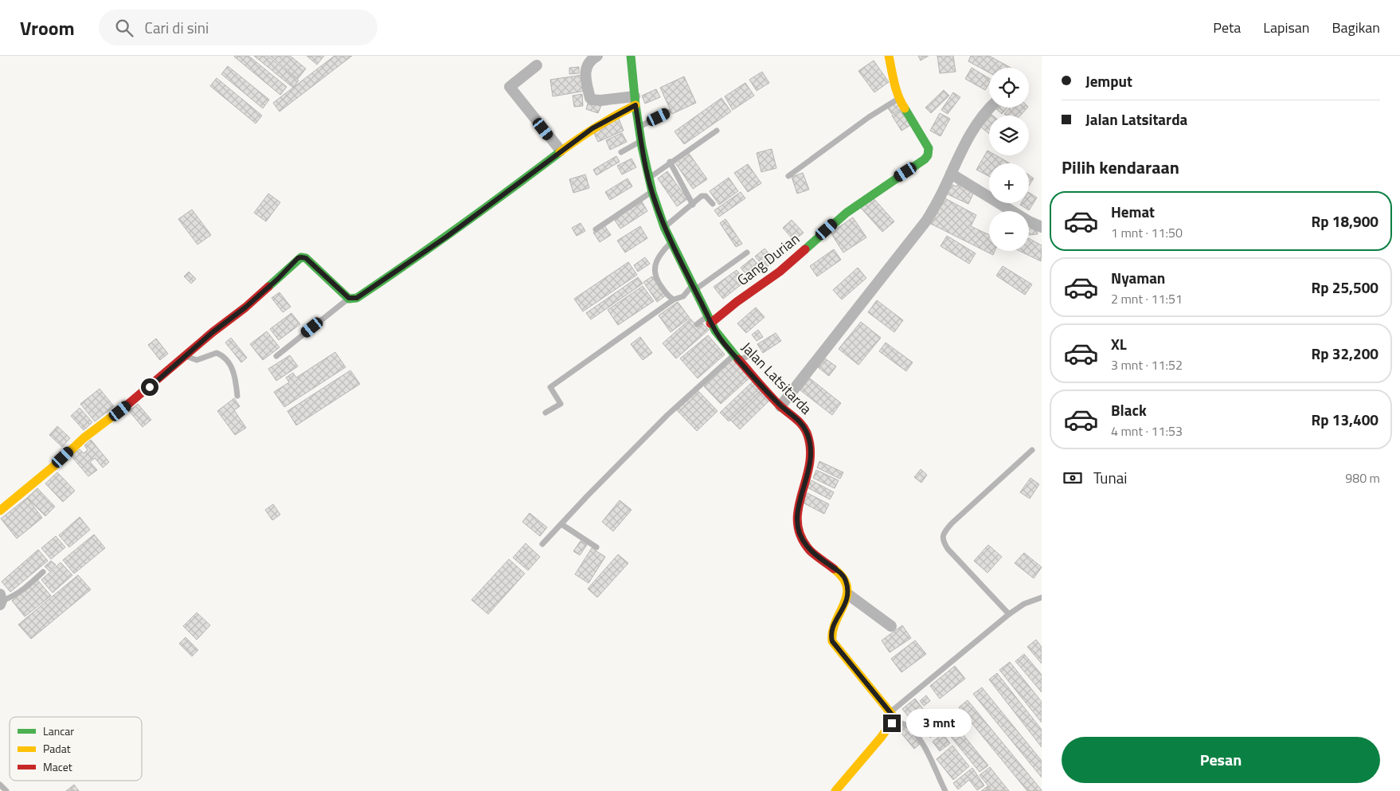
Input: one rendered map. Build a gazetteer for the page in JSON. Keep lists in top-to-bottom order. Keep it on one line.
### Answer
{"streets":{"street":["Gang Durian","Jalan Latsitarda"]},"crossings":[["Gang Durian","Jalan Latsitarda"]],"legend":["Lancar","Padat","Macet"],"page":{"header":"Vroom","search":"Cari di sini","nav":["Peta","Lapisan","Bagikan"],"banner":["Jemput","Jalan Latsitarda"],"map_buttons":["+","−"],"heading":"Pilih kendaraan","list":[{"name":"Hemat","note":"1 mnt · 11:50","value":"Rp 18,900"},{"name":"Nyaman","note":"2 mnt · 11:51","value":"Rp 25,500"},{"name":"XL","note":"3 mnt · 11:52","value":"Rp 32,200"},{"name":"Black","note":"4 mnt · 11:53","value":"Rp 13,400"}],"pay":["Tunai","980 m"],"bubble":"3 mnt","buttons":"Pesan"}}
